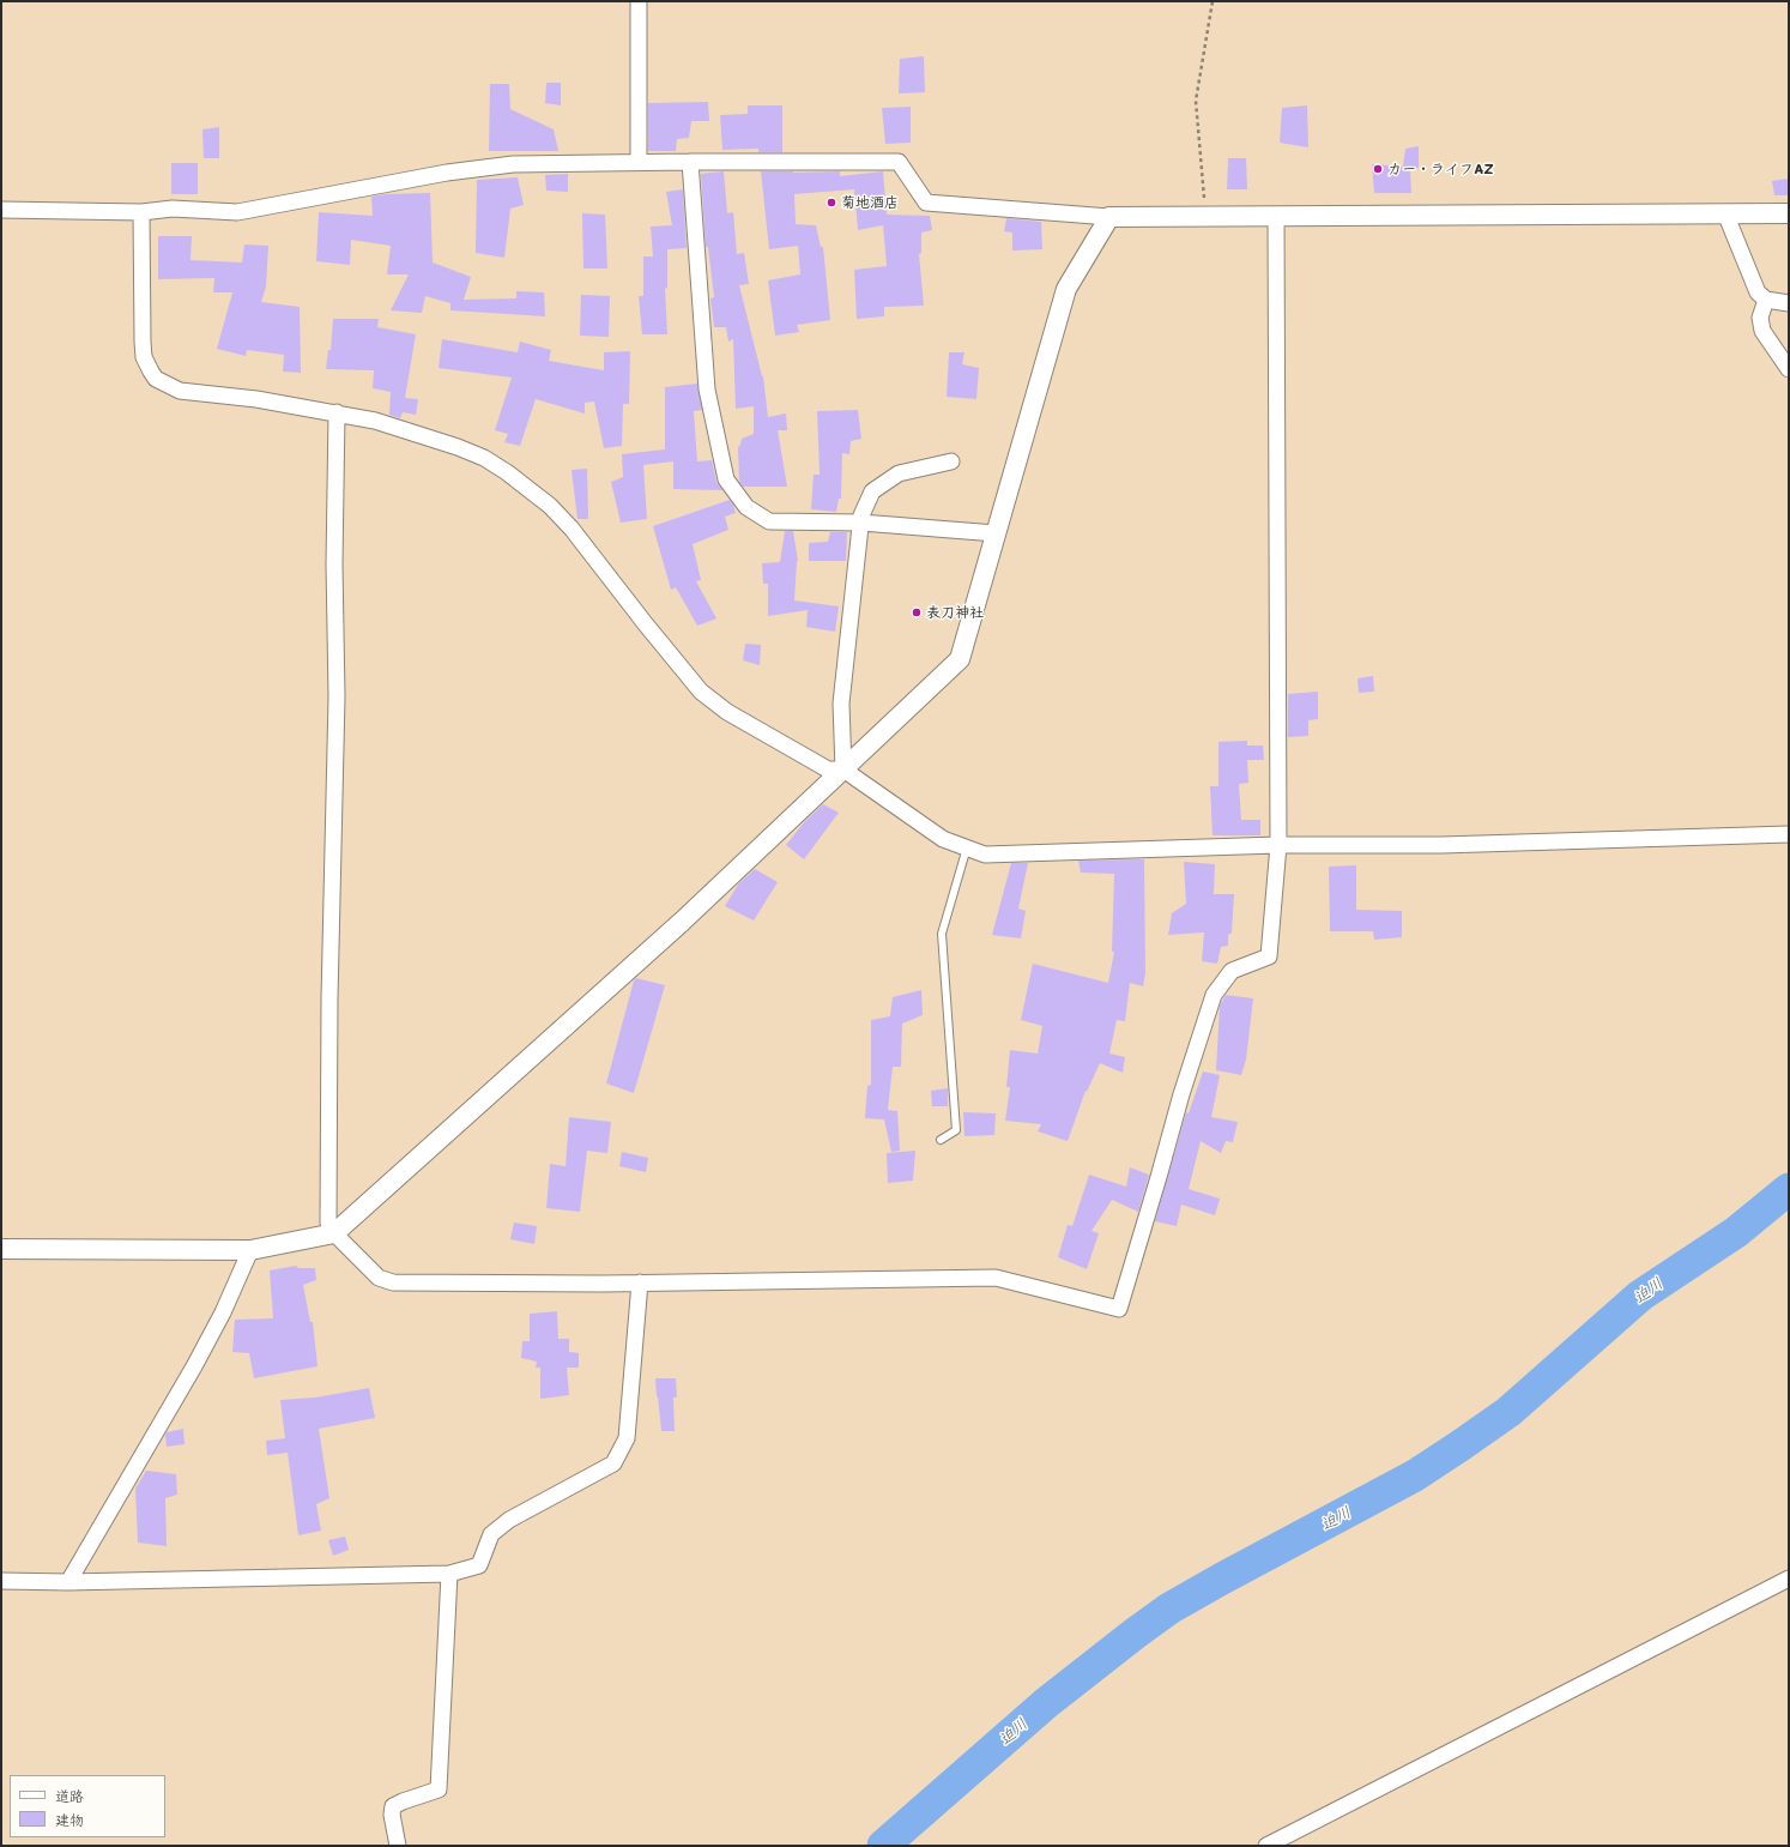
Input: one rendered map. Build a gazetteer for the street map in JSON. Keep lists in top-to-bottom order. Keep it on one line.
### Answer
{"water":["迫川"],"places":["カー・ライフAZ","菊地酒店","表刀神社"],"legend":["道路","建物"]}
